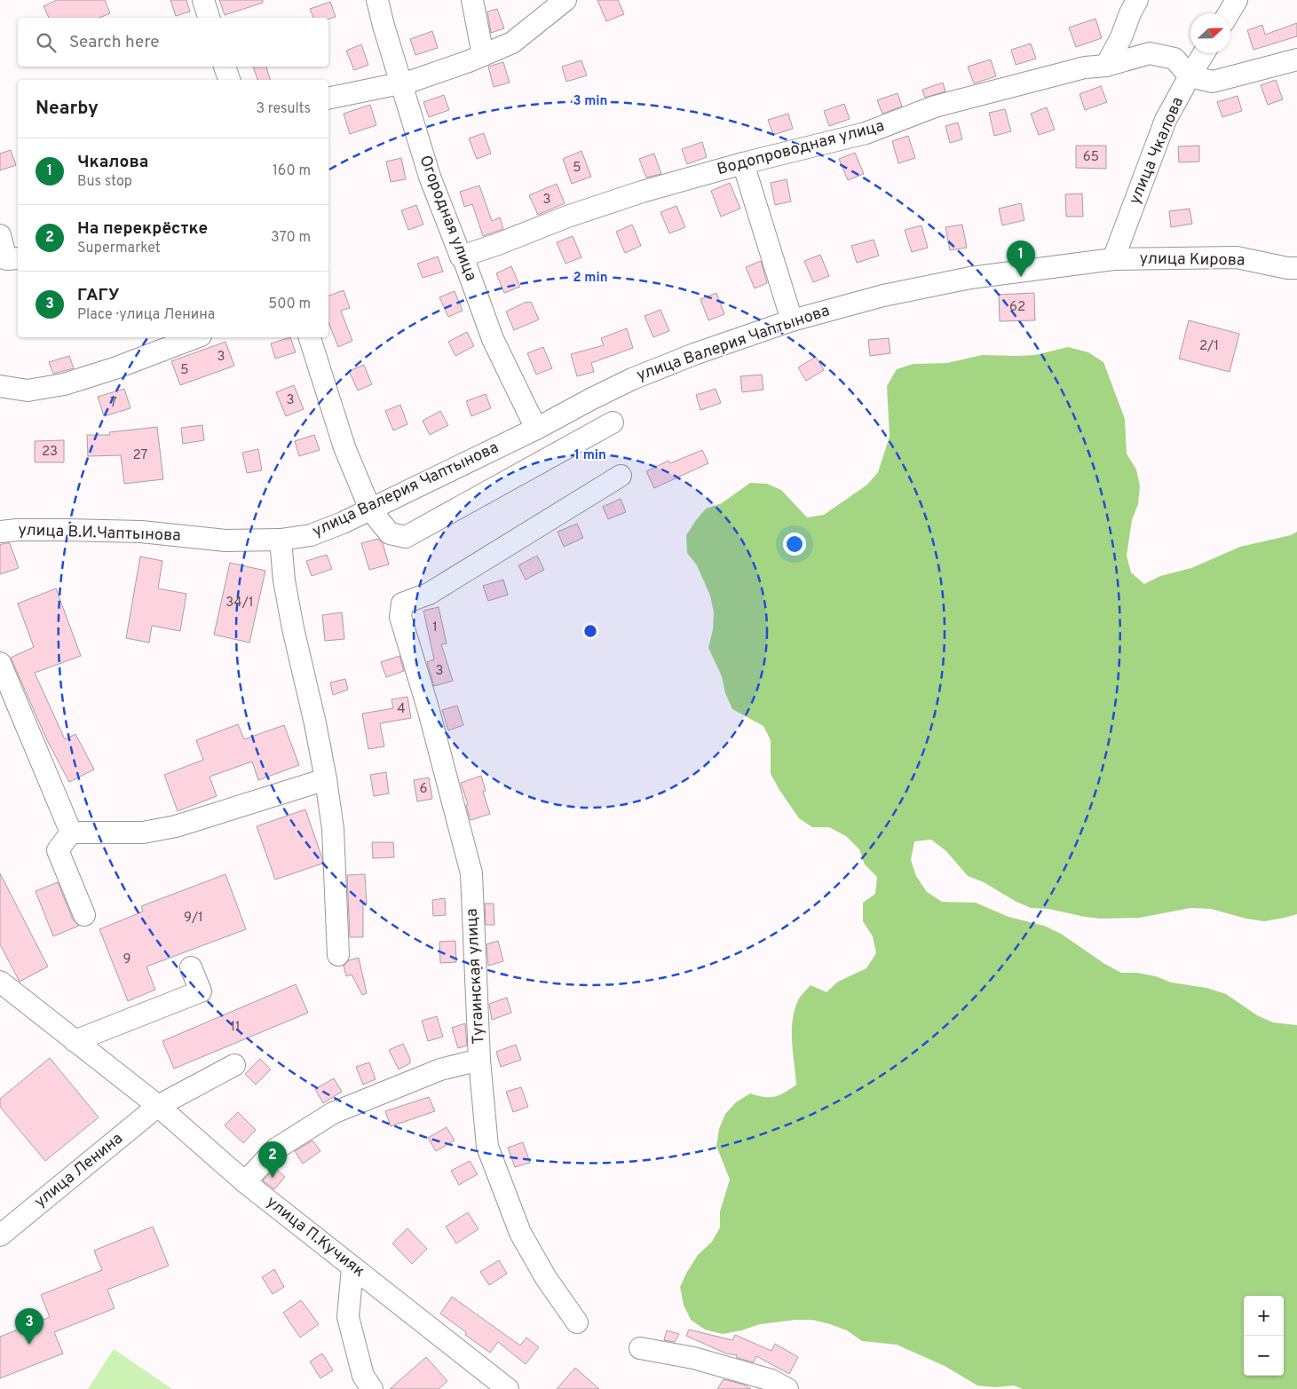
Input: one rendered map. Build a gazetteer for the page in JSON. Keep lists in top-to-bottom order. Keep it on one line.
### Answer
{"streets":{"street":["Водопроводная улица","улица Чкалова","Огородная улица","улица Кирова","улица Валерия Чаптынова","улица В.И.Чаптынова","Тугаинская улица","улица Ленина","улица П.Кучияк"]},"crossings":[["Водопроводная улица","улица Чкалова"],["Водопроводная улица","Огородная улица"],["улица Чкалова","улица Кирова"],["улица Чкалова","улица Валерия Чаптынова"],["Огородная улица","улица Валерия Чаптынова"],["улица Кирова","улица Валерия Чаптынова"],["улица Валерия Чаптынова","улица В.И.Чаптынова"],["улица Ленина","улица П.Кучияк"]],"house_numbers":["65","5","3","62","2/1","3","5","3","7","23","27","34/1","1","3","4","6","9/1","9","11"],"north":"right","page":{"search":"Search here","heading":["Nearby","3 results"],"list":[{"mark":"1","name":"Чкалова","note":"Bus stop","value":"160 m"},{"mark":"2","name":"На перекрёстке","note":"Supermarket","value":"370 m"},{"mark":"3","name":"ГАГУ","note":"Place · улица Ленина","value":"500 m"}],"pins":["1","2","3"],"map_buttons":["+","−"]},"rings":["3 min","2 min","1 min"]}
